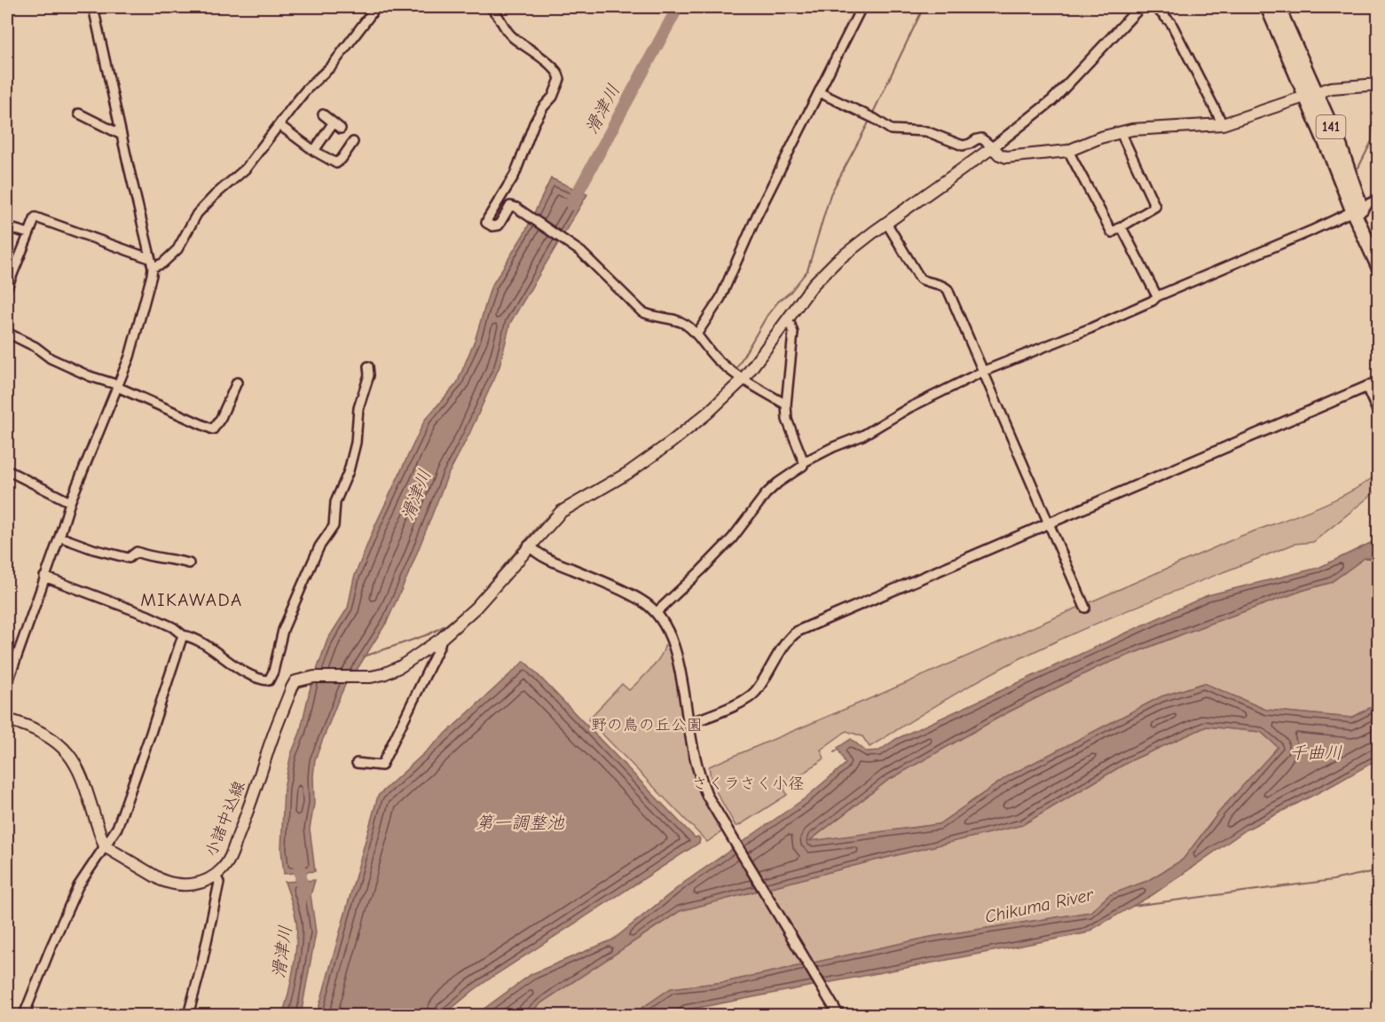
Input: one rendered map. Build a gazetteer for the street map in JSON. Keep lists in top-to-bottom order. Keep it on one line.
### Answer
{"streets":{"highway":["141"],"main road":["小諸中込線"]},"districts":["MIKAWADA"],"water":["滑津川","千曲川","第一調整池","Chikuma River"],"parks":["野の鳥の丘公園","さくラさく小径"]}
